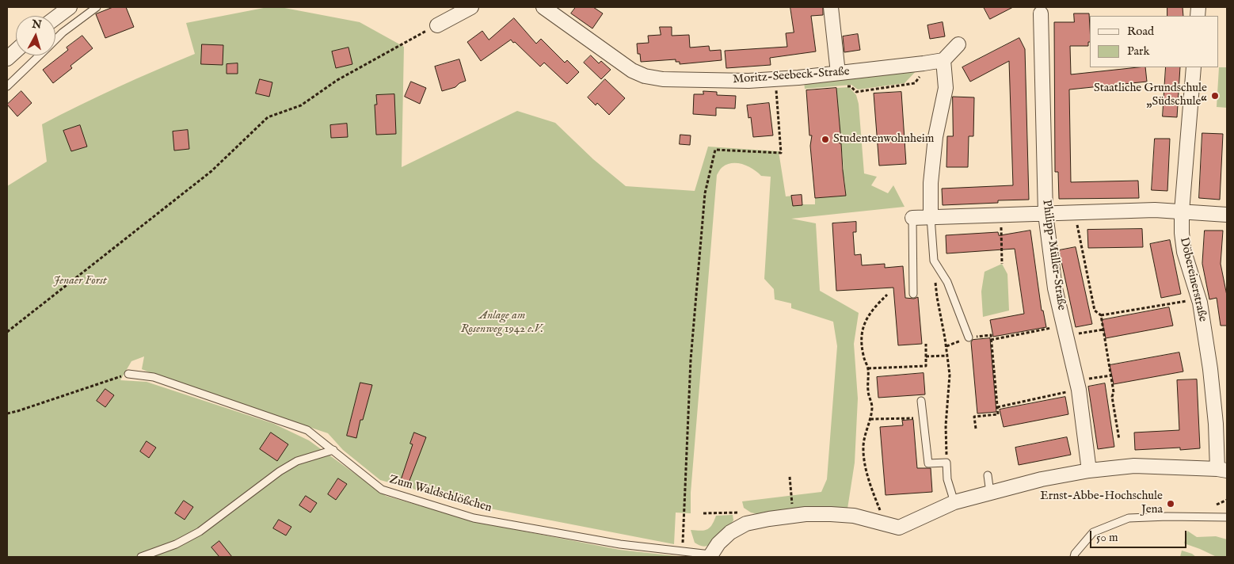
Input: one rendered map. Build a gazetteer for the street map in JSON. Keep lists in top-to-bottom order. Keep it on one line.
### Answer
{"streets":{"street":["Moritz-Seebeck-Straße","Philipp-Müller-Straße","Döbereinerstraße"],"lane":["Zum Waldschlößchen"]},"parks":["Jenaer Forst","Anlage am Rosenweg 1942 e.V."],"places":["Staatliche Grundschule „Südschule“","Studentenwohnheim","Ernst-Abbe-Hochschule Jena"],"legend":["Road","Park"],"scale_bar":"50 m","north":"top"}
